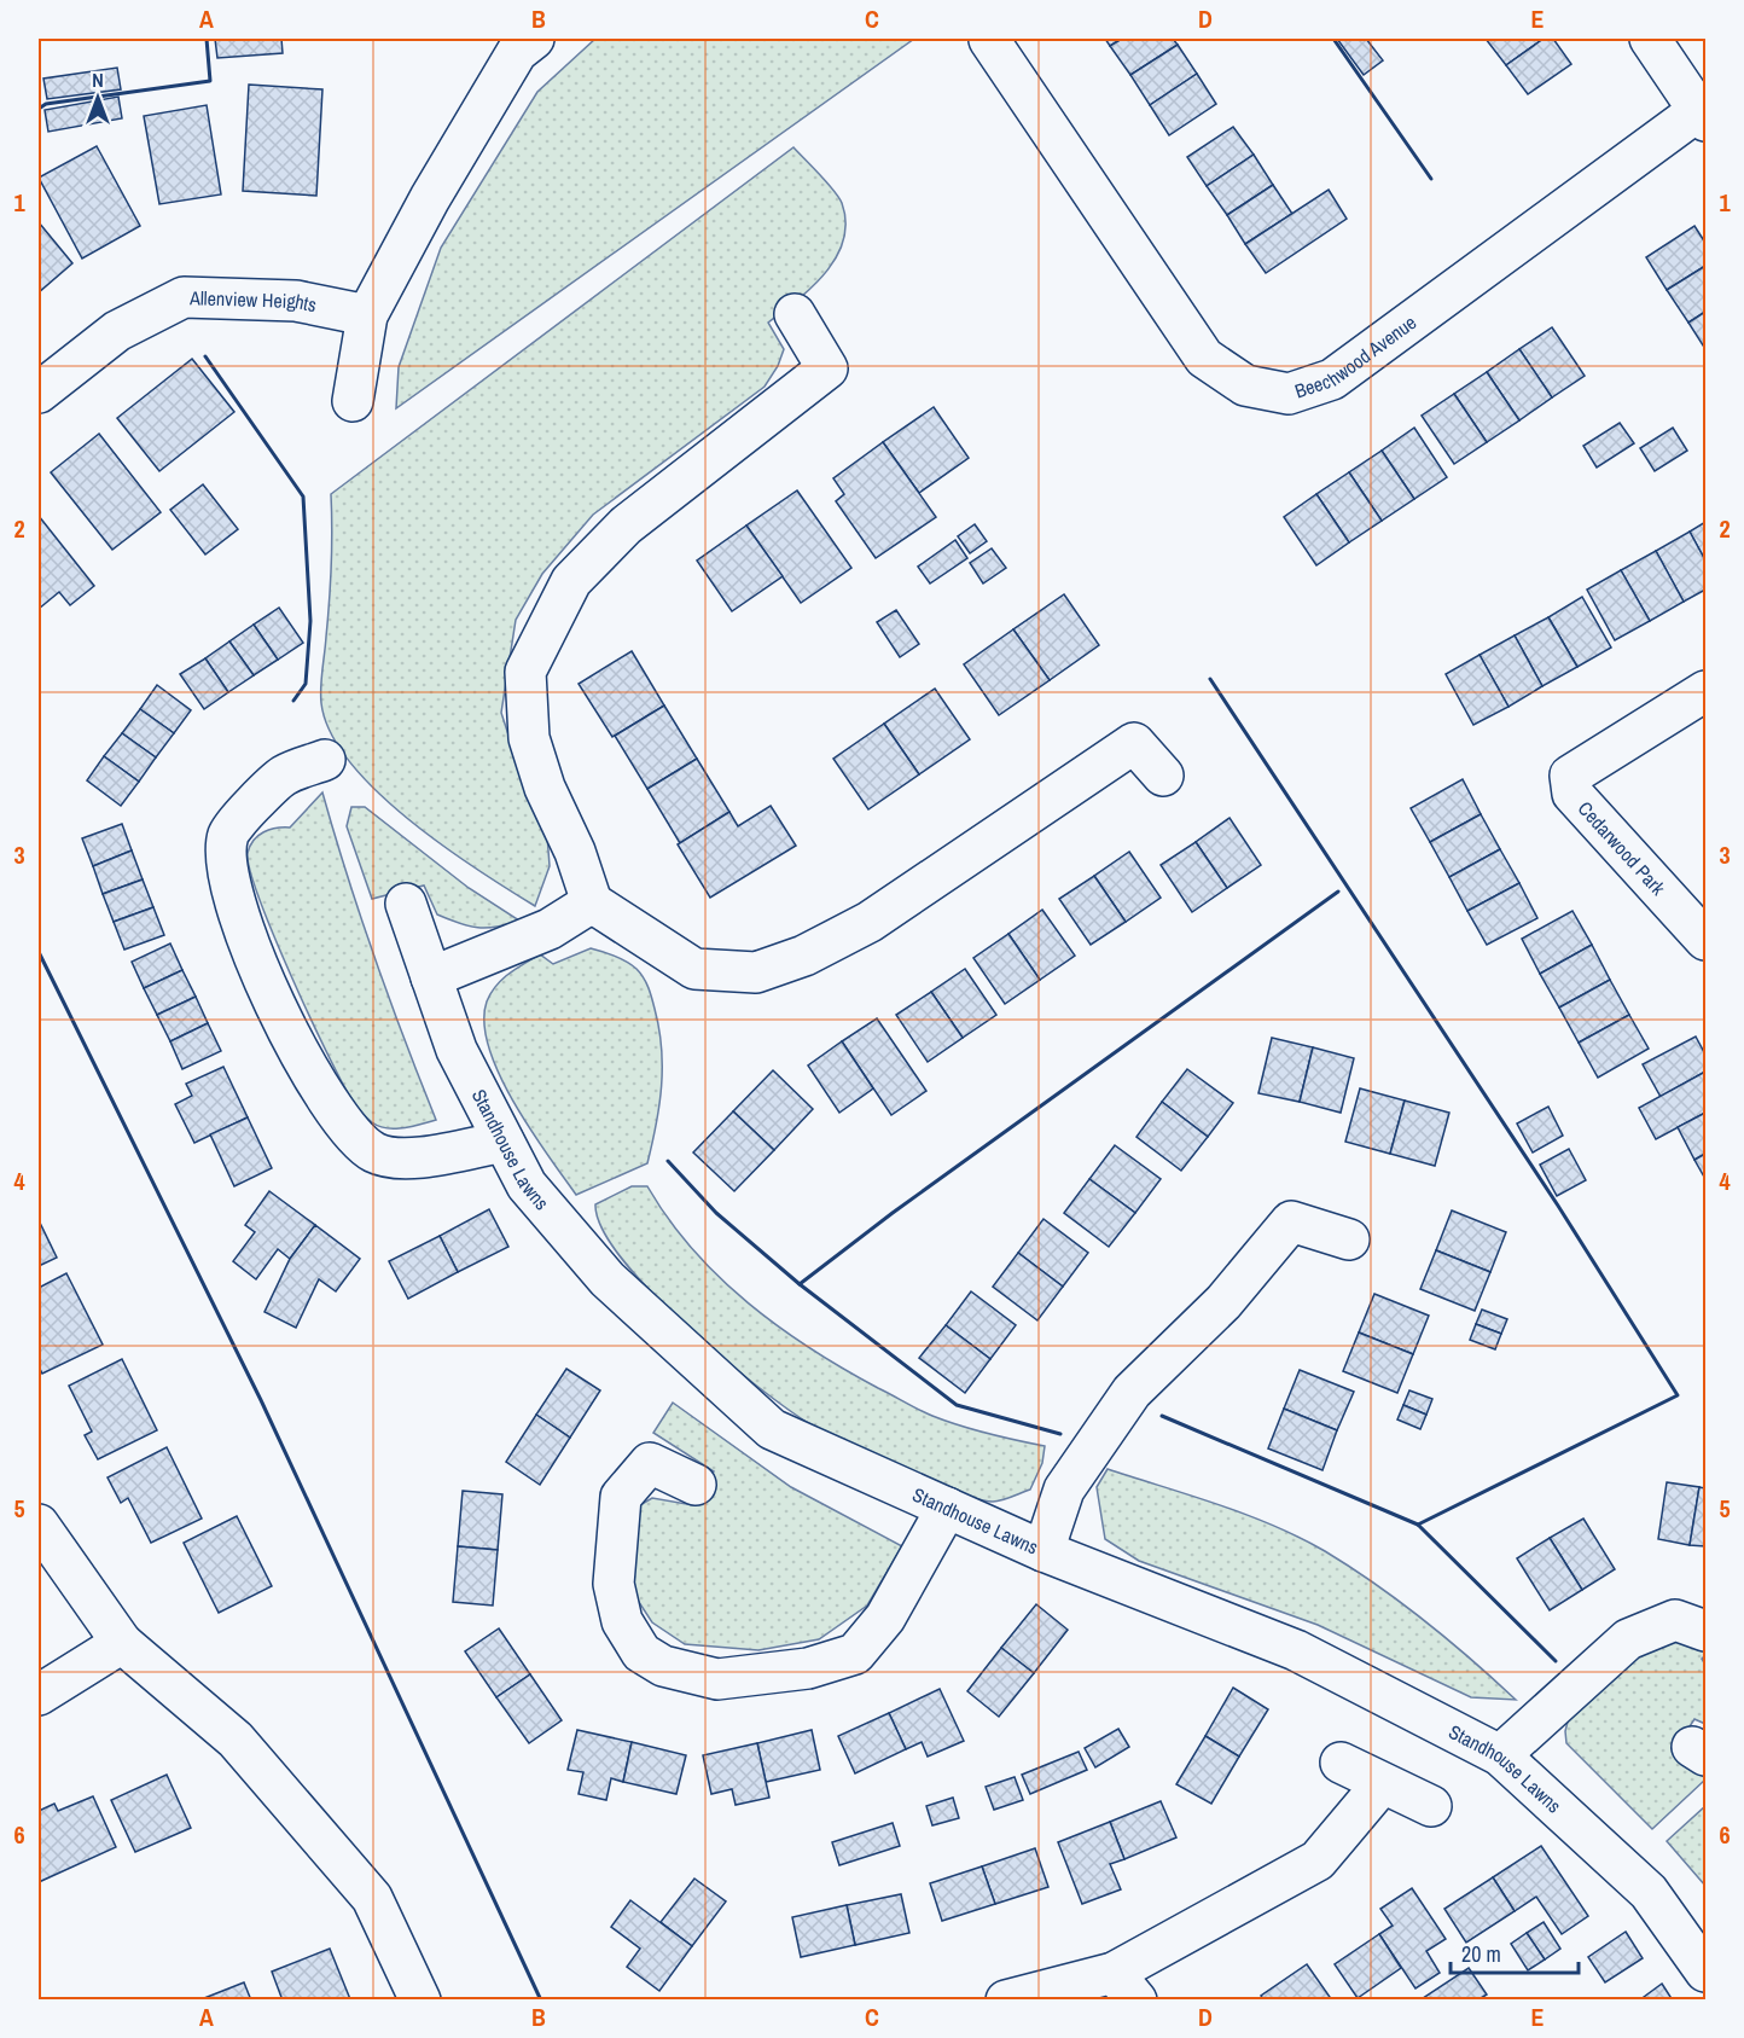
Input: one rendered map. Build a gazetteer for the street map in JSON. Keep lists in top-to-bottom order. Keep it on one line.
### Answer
{"streets":{"street":["Allenview Heights","Beechwood Avenue","Cedarwood Park","Standhouse Lawns"]},"scale_bar":"20 m","north":"top","grid":{"columns":["A","B","C","D","E"],"rows":["1","2","3","4","5","6"]}}
